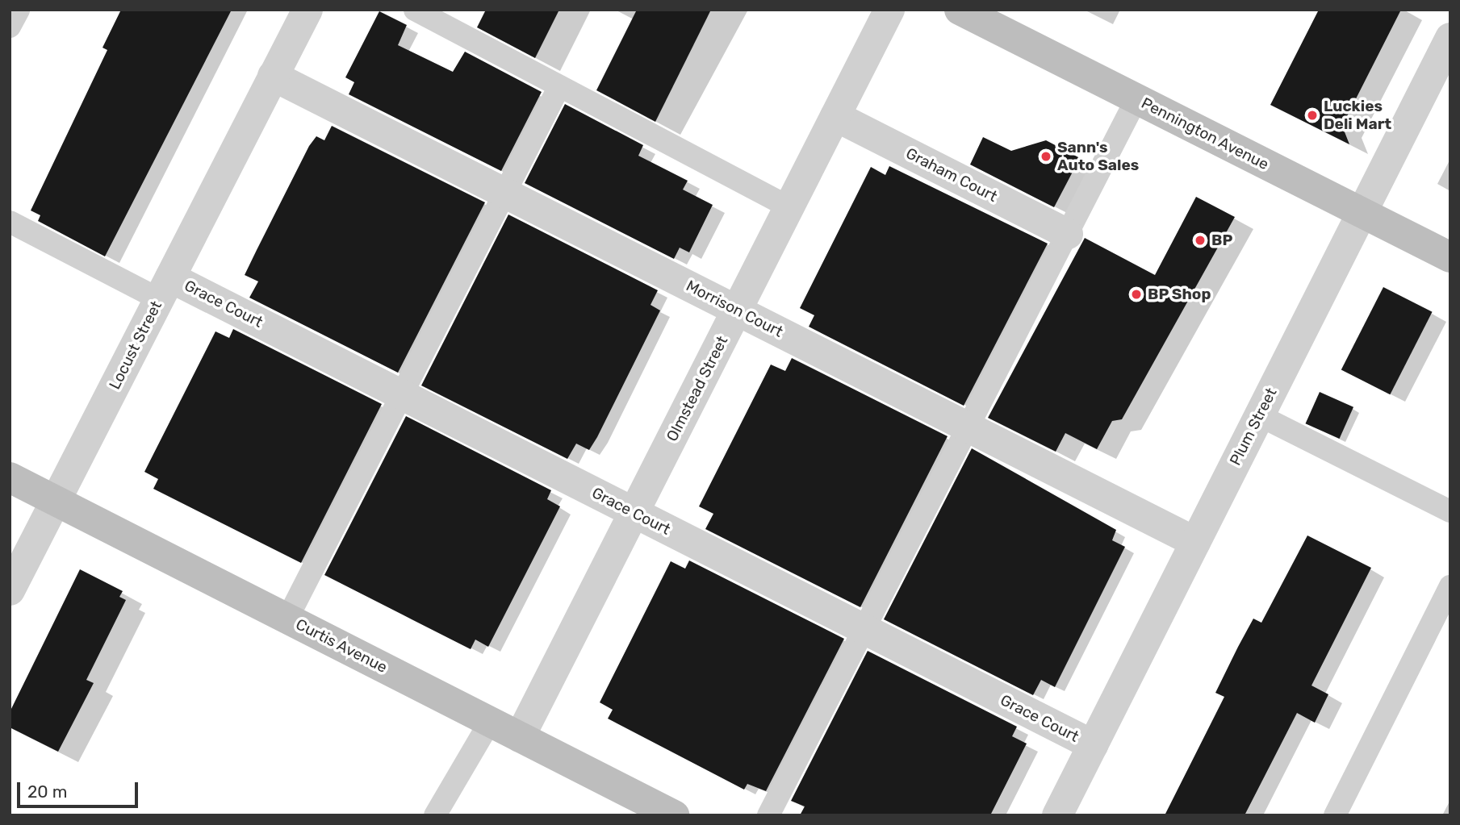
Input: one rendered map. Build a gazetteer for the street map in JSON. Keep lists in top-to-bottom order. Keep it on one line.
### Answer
{"streets":{"main road":["Pennington Avenue","Curtis Avenue"],"street":["Graham Court","Grace Court","Morrison Court","Locust Street","Olmstead Street","Plum Street"]},"crossings":[["Pennington Avenue","Plum Street"],["Graham Court","Olmstead Street"],["Grace Court","Locust Street"],["Grace Court","Olmstead Street"],["Grace Court","Plum Street"],["Morrison Court","Locust Street"],["Morrison Court","Olmstead Street"],["Morrison Court","Plum Street"],["Locust Street","Curtis Avenue"],["Olmstead Street","Curtis Avenue"]],"places":["Luckies Deli Mart","Sann's Auto Sales","BP","BP Shop"],"scale_bar":"20 m"}
